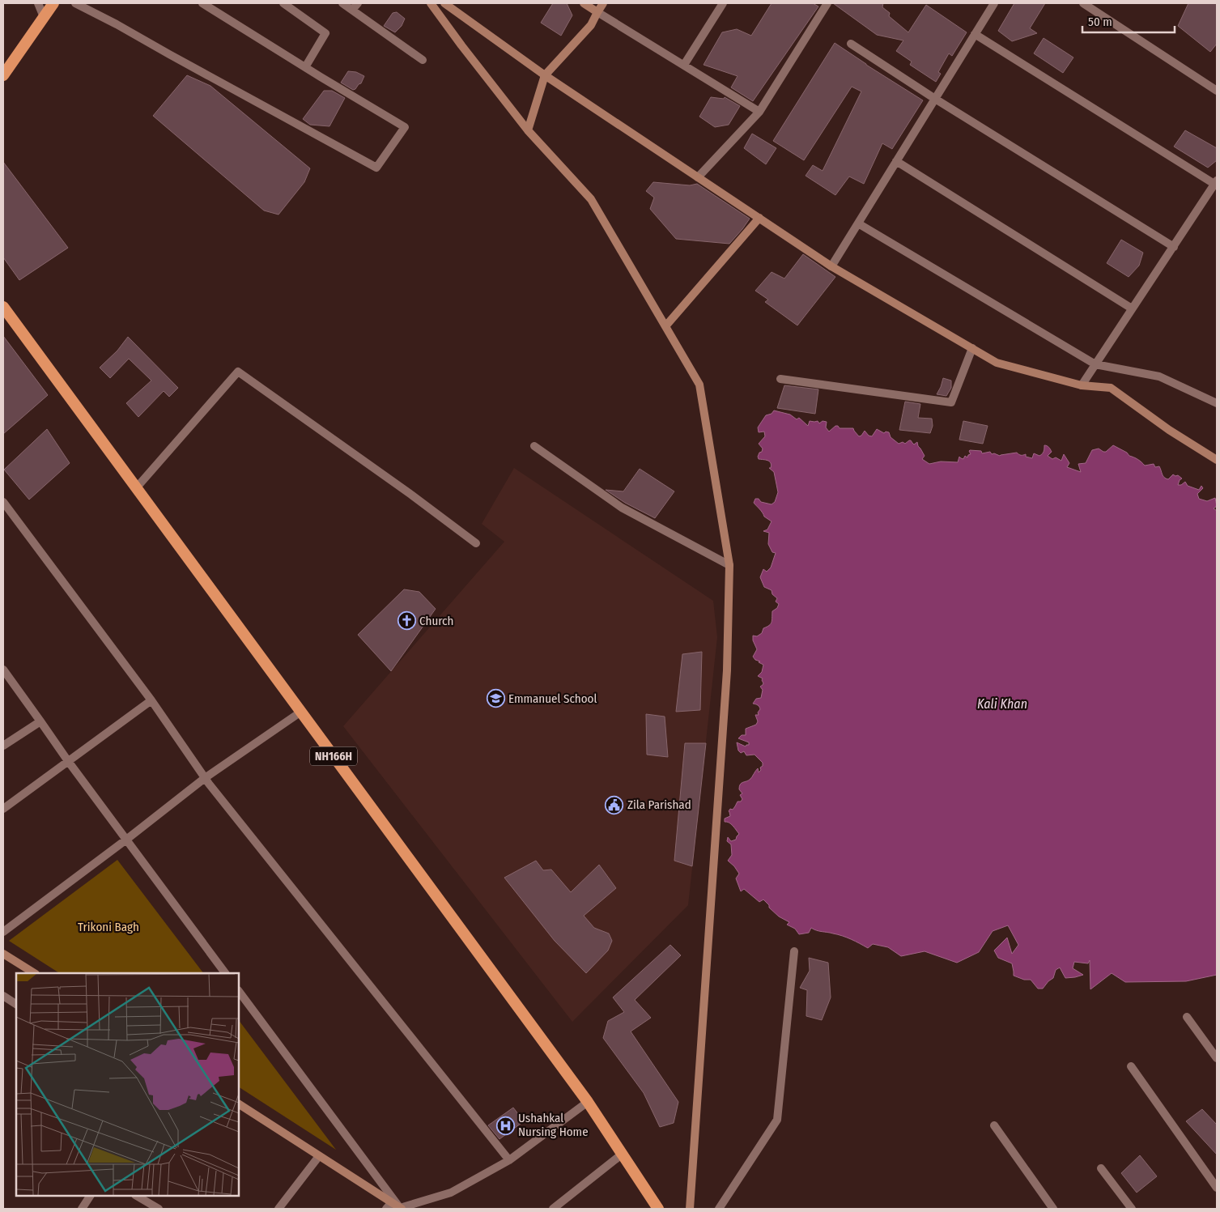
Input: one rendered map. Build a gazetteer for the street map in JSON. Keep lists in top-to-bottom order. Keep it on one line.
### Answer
{"streets":{"highway":["NH166H"]},"water":["Kali Khan"],"parks":["Trikoni Bagh"],"places":{"church":["Church"],"school or university":["Emmanuel School"],"public building":["Zila Parishad"],"hospital":["Ushahkal Nursing Home"]},"scale_bar":"50 m"}
